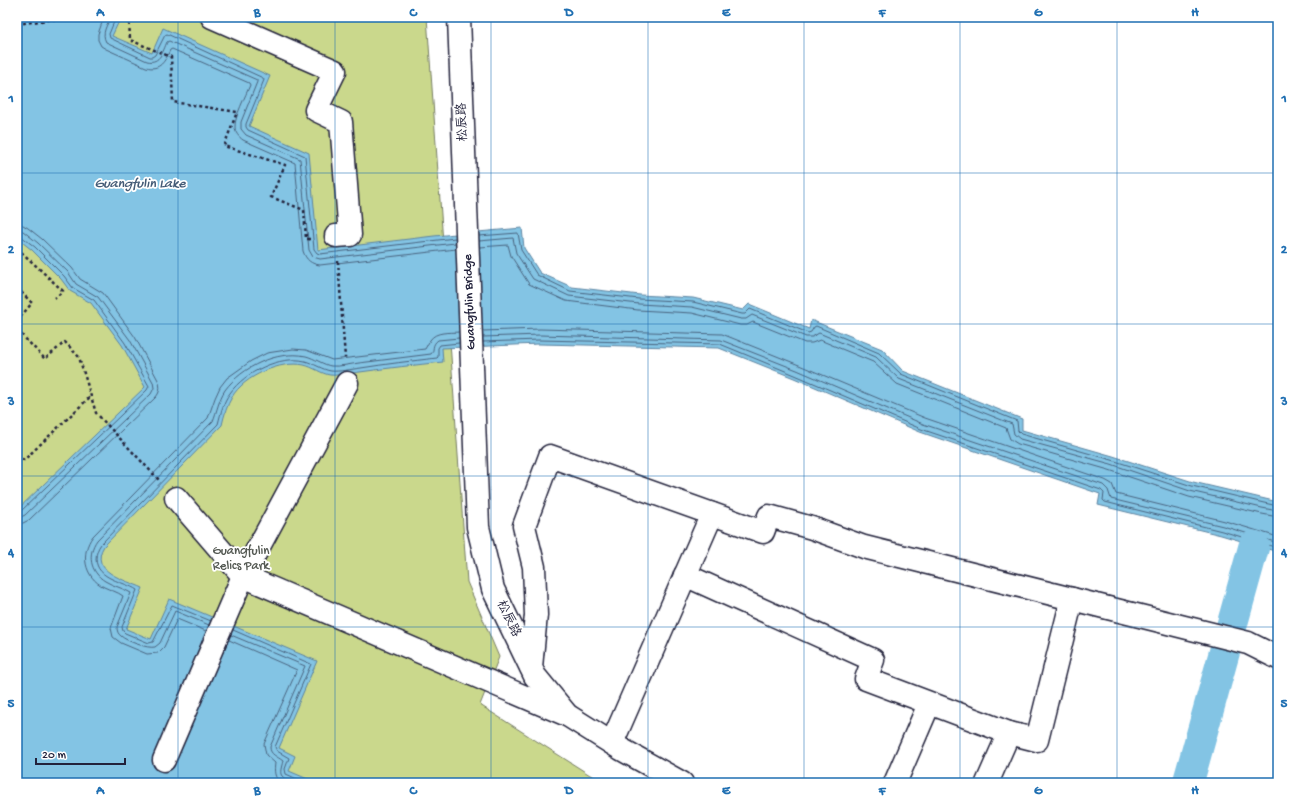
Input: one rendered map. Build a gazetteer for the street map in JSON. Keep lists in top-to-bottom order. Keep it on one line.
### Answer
{"streets":{"street":["松辰路","Guangfulin Bridge"]},"crossings":[["松辰路","Guangfulin Bridge"]],"water":["Guangfulin Lake"],"parks":["Guangfulin Relics Park"],"scale_bar":"20 m","grid":{"columns":["A","B","C","D","E","F","G","H"],"rows":["1","2","3","4","5"]}}
